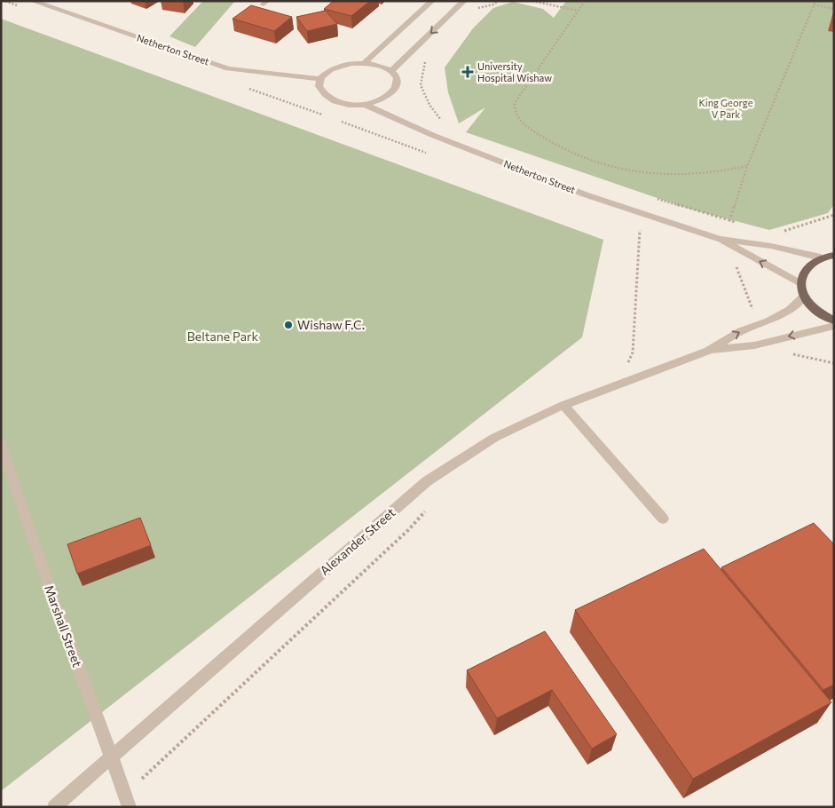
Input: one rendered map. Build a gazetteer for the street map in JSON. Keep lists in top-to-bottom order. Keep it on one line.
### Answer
{"streets":{"street":["Netherton Street","Alexander Street","Marshall Street"]},"crossings":[["Alexander Street","Marshall Street"]],"parks":["King George V Park","Beltane Park"],"places":{"health":["University Hospital Wishaw"],"other":["Wishaw F.C."]}}
